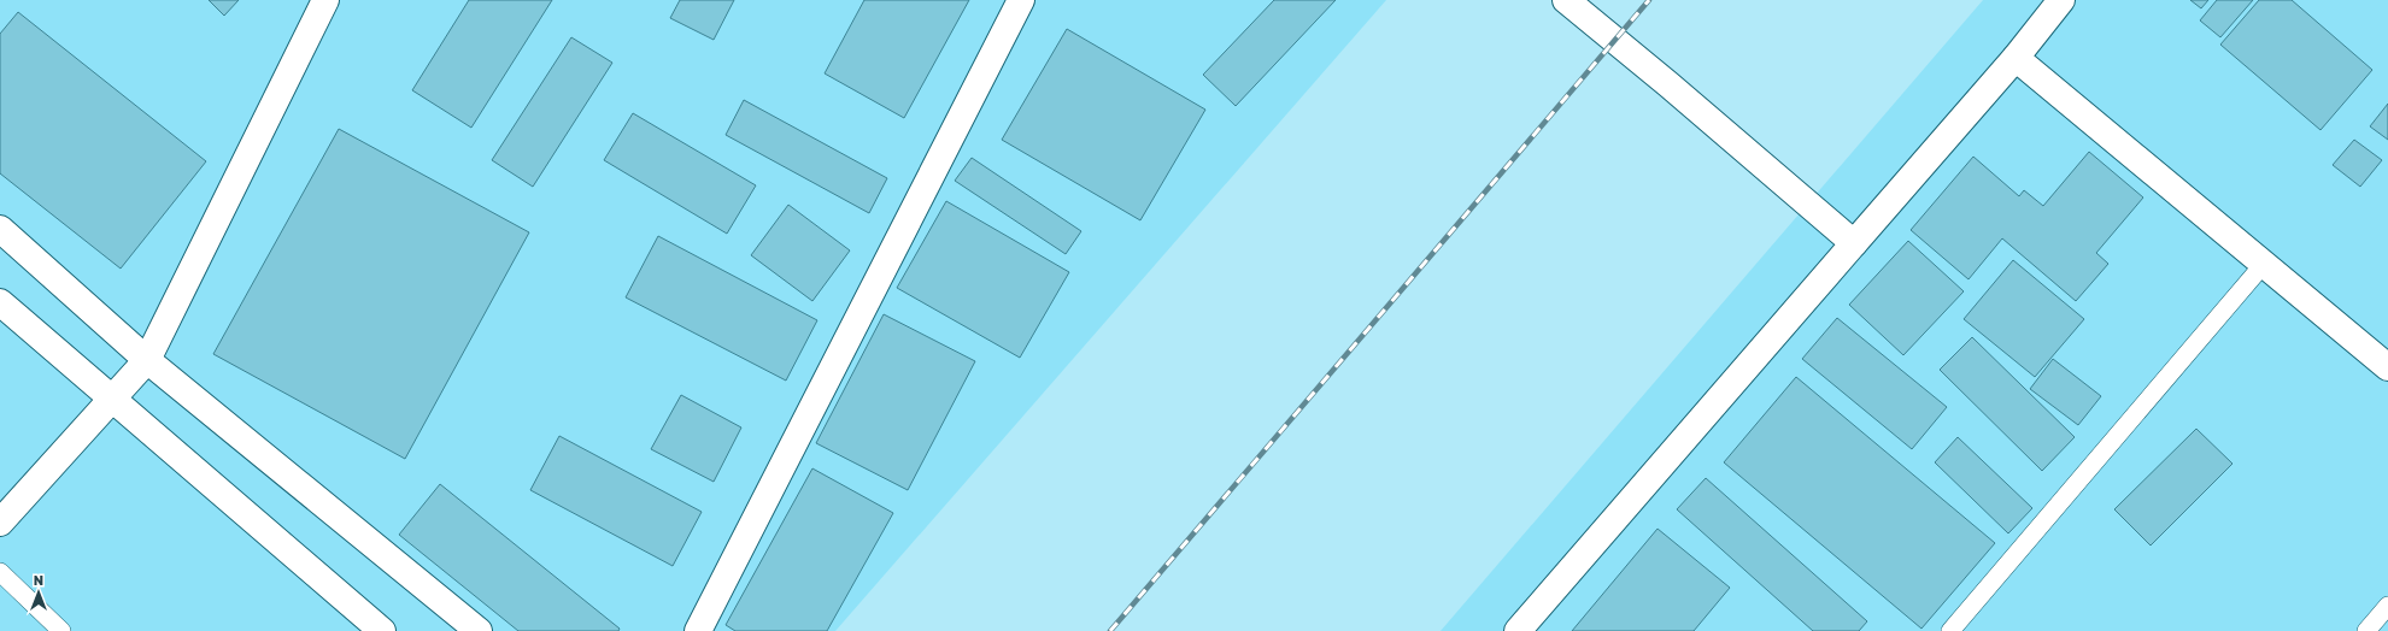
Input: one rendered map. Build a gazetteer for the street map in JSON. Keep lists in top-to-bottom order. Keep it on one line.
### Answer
{"north":"top"}
